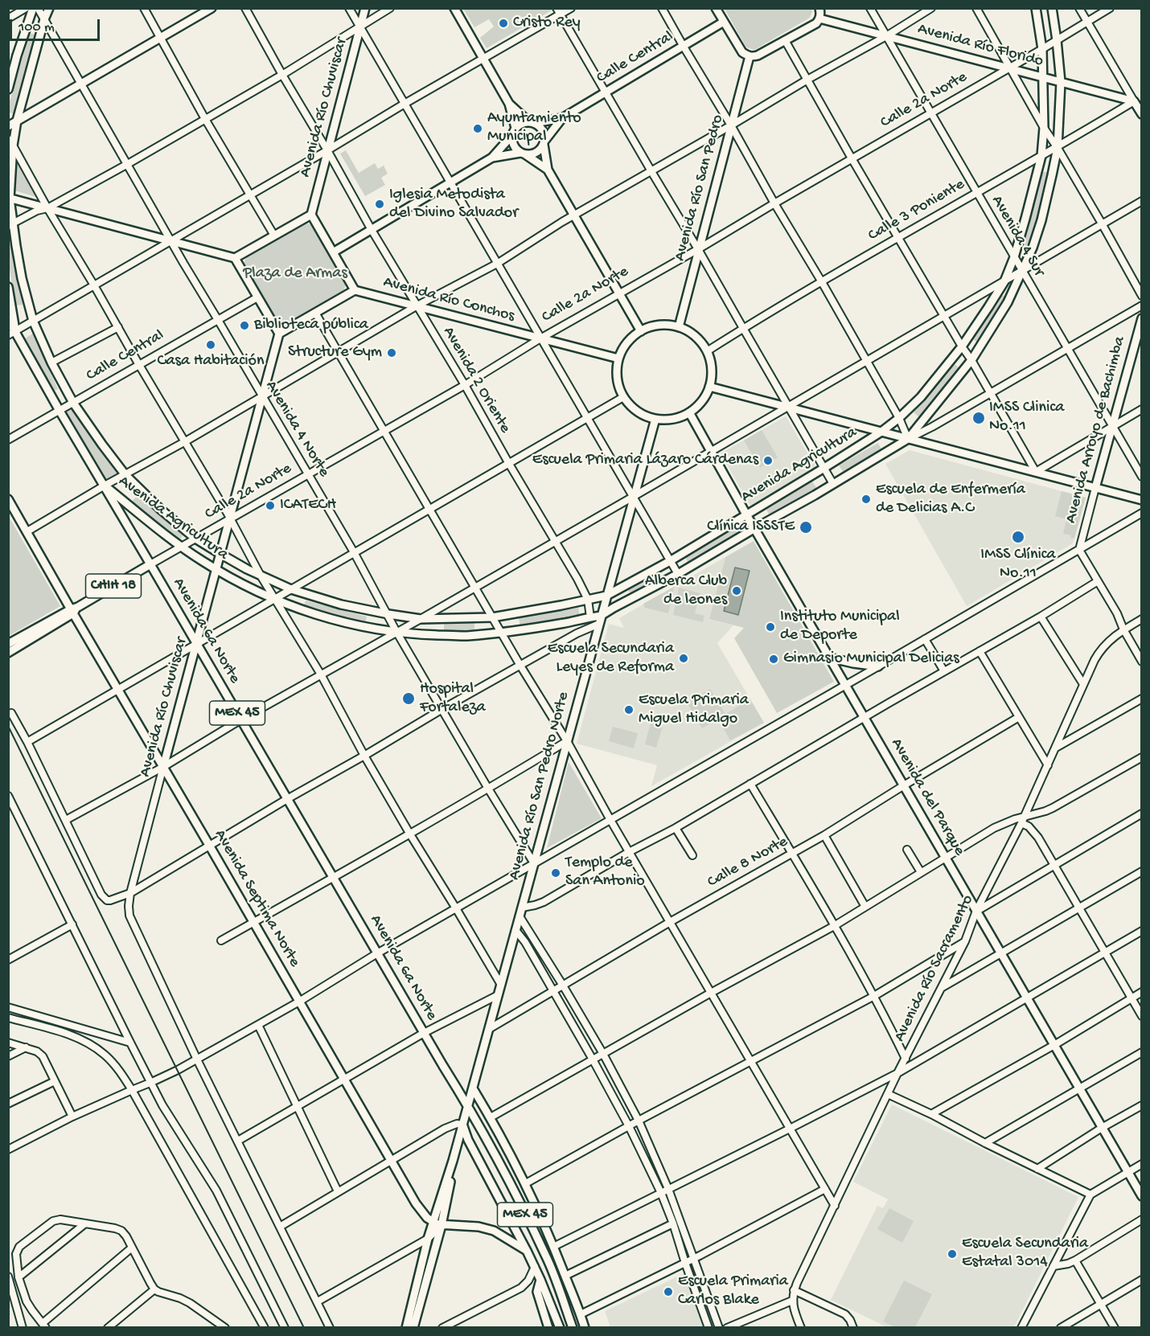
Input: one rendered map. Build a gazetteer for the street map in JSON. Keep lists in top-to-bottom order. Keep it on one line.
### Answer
{"streets":{"main road":["Avenida Río Florido","Calle Central","Calle 2a Norte","Avenida Río Chuviscar","Avenida Río San Pedro","Calle 3 Poniente","Avenida Río Conchos","Avenida Arroyo de Bachimba","Avenida Agricultura","CHIH 18","Avenida 6a Norte","MEX 45","Avenida Río San Pedro Norte","Avenida del Parque","Avenida Septima Norte"],"street":["Avenida 4 Sur","Avenida 2 Oriente","Avenida 4 Norte","Calle 8 Norte","Avenida Río Sacramento"]},"crossings":[["Avenida Río Florido","Calle 2a Norte"],["Avenida Río Florido","Calle 3 Poniente"],["Avenida Río Florido","Avenida 4 Sur"],["Avenida Río Florido","Avenida Agricultura"],["Calle Central","Avenida 4 Norte"],["Calle Central","Avenida Agricultura"],["Calle Central","Avenida 6a Norte"],["Calle 2a Norte","Avenida Río Chuviscar"],["Calle 2a Norte","Avenida Río San Pedro"],["Calle 2a Norte","Avenida 4 Sur"],["Calle 2a Norte","Avenida Río Conchos"],["Calle 2a Norte","Avenida 2 Oriente"],["Calle 2a Norte","Avenida 4 Norte"],["Calle 2a Norte","Avenida Agricultura"],["Calle 2a Norte","CHIH 18"],["Calle 2a Norte","Avenida 6a Norte"],["Calle 2a Norte","Avenida Septima Norte"],["Avenida Río Chuviscar","Avenida 2 Oriente"],["Avenida Río Chuviscar","Avenida 4 Norte"],["Avenida Río Chuviscar","Avenida Agricultura"],["Avenida Río Chuviscar","Avenida 6a Norte"],["Avenida Río Chuviscar","Avenida Septima Norte"],["Avenida Río San Pedro","Calle 3 Poniente"],["Avenida Río San Pedro","Avenida Río Conchos"],["Avenida Río San Pedro","Avenida Río San Pedro Norte"],["Avenida Río San Pedro","Avenida del Parque"],["Calle 3 Poniente","Avenida 4 Sur"],["Calle 3 Poniente","Avenida Río Conchos"],["Calle 3 Poniente","Avenida Agricultura"],["Calle 3 Poniente","Avenida Río San Pedro Norte"],["Calle 3 Poniente","Avenida del Parque"],["Avenida 4 Sur","Avenida Arroyo de Bachimba"],["Avenida 4 Sur","Avenida Agricultura"],["Avenida Río Conchos","Avenida 2 Oriente"],["Avenida Río Conchos","Avenida Río San Pedro Norte"],["Avenida Río Conchos","Avenida del Parque"],["Avenida 2 Oriente","Avenida Agricultura"],["Avenida 4 Norte","Avenida Agricultura"],["Avenida 4 Norte","Avenida Río San Pedro Norte"],["Avenida Agricultura","Avenida 6a Norte"],["Avenida Agricultura","Avenida Río San Pedro Norte"],["Avenida Agricultura","Avenida del Parque"],["CHIH 18","Avenida Septima Norte"],["Avenida 6a Norte","MEX 45"],["Avenida 6a Norte","Avenida Río San Pedro Norte"],["MEX 45","Avenida Río San Pedro Norte"],["MEX 45","Avenida Septima Norte"],["Avenida Río San Pedro Norte","Avenida del Parque"],["Avenida Río San Pedro Norte","Calle 8 Norte"],["Avenida Río San Pedro Norte","Avenida Septima Norte"],["Avenida del Parque","Calle 8 Norte"],["Avenida del Parque","Avenida Río Sacramento"]],"parks":["Plaza de Armas"],"places":["Cristo Rey","Ayuntamiento Municipal","Iglesia Metodista del Divino Salvador","Biblioteca pública","Casa Habitación","Structure Gym","IMSS Clinica No.11","Escuela Primaria Lázaro Cárdenas","Escuela de Enfermería de Delicias A.C","ICATECH","Clínica ISSSTE","IMSS Clínica No.11","Alberca Club de leones","Instituto Municipal de Deporte","Escuela Secundaria Leyes de Reforma","Gimnasio Municipal Delicias","Hospital Fortaleza","Escuela Primaria Miguel Hidalgo","Templo de San Antonio","Escuela Secundaria Estatal 3014","Escuela Primaria Carlos Blake"],"scale_bar":"100 m"}
